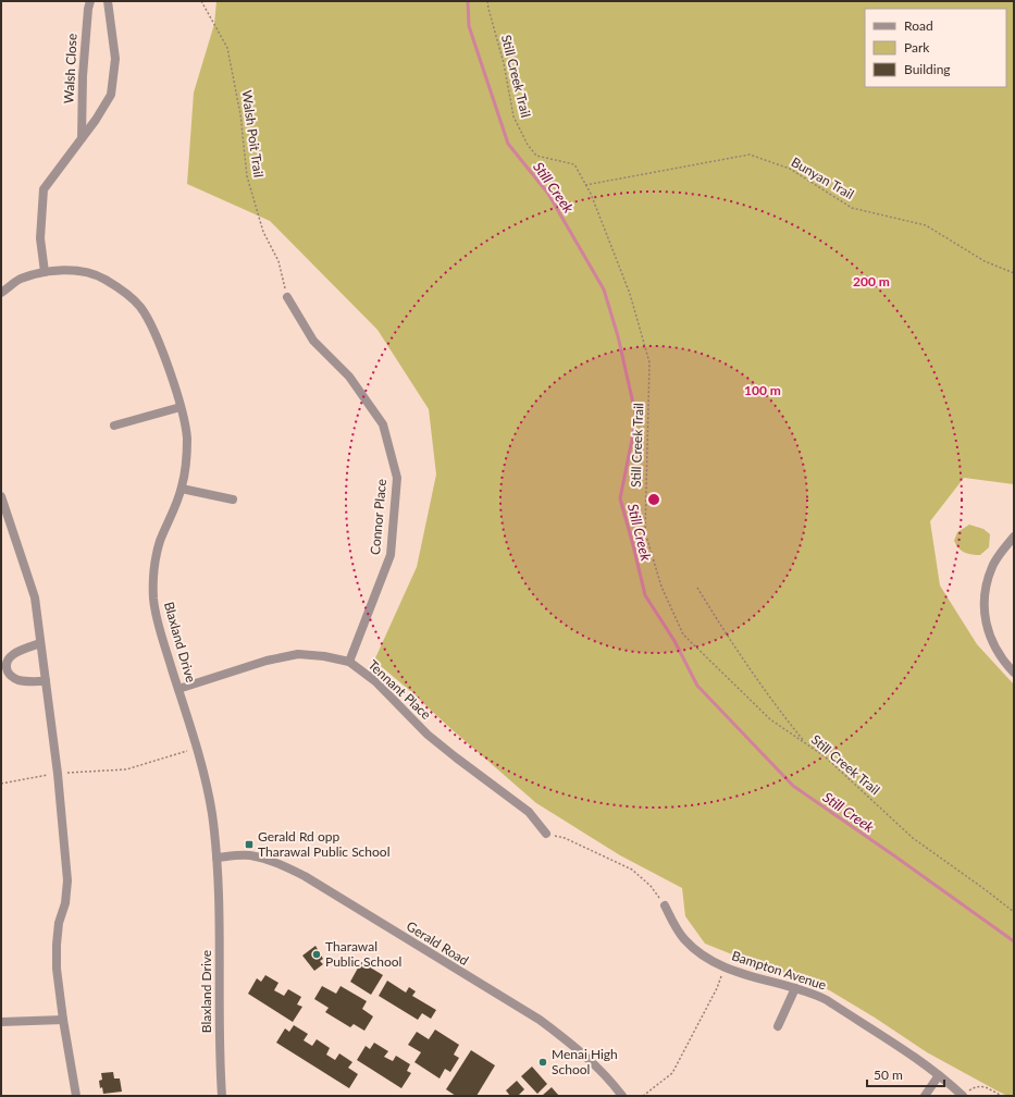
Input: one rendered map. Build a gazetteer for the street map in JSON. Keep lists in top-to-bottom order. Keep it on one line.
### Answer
{"streets":{"street":["Walsh Close","Connor Place","Blaxland Drive","Tennant Place","Gerald Road","Bampton Avenue"],"path":["Still Creek Trail","Walsh Poit Trail","Bunyan Trail"]},"crossings":[["Still Creek Trail","Bunyan Trail"],["Walsh Poit Trail","Connor Place"],["Connor Place","Tennant Place"],["Blaxland Drive","Tennant Place"],["Blaxland Drive","Gerald Road"]],"water":["Still Creek"],"places":{"transit":["Gerald Rd opp Tharawal Public School"],"other":["Tharawal Public School","Menai High School"]},"legend":["Road","Park","Building"],"scale_bar":"50 m","rings":["200 m","100 m"]}
